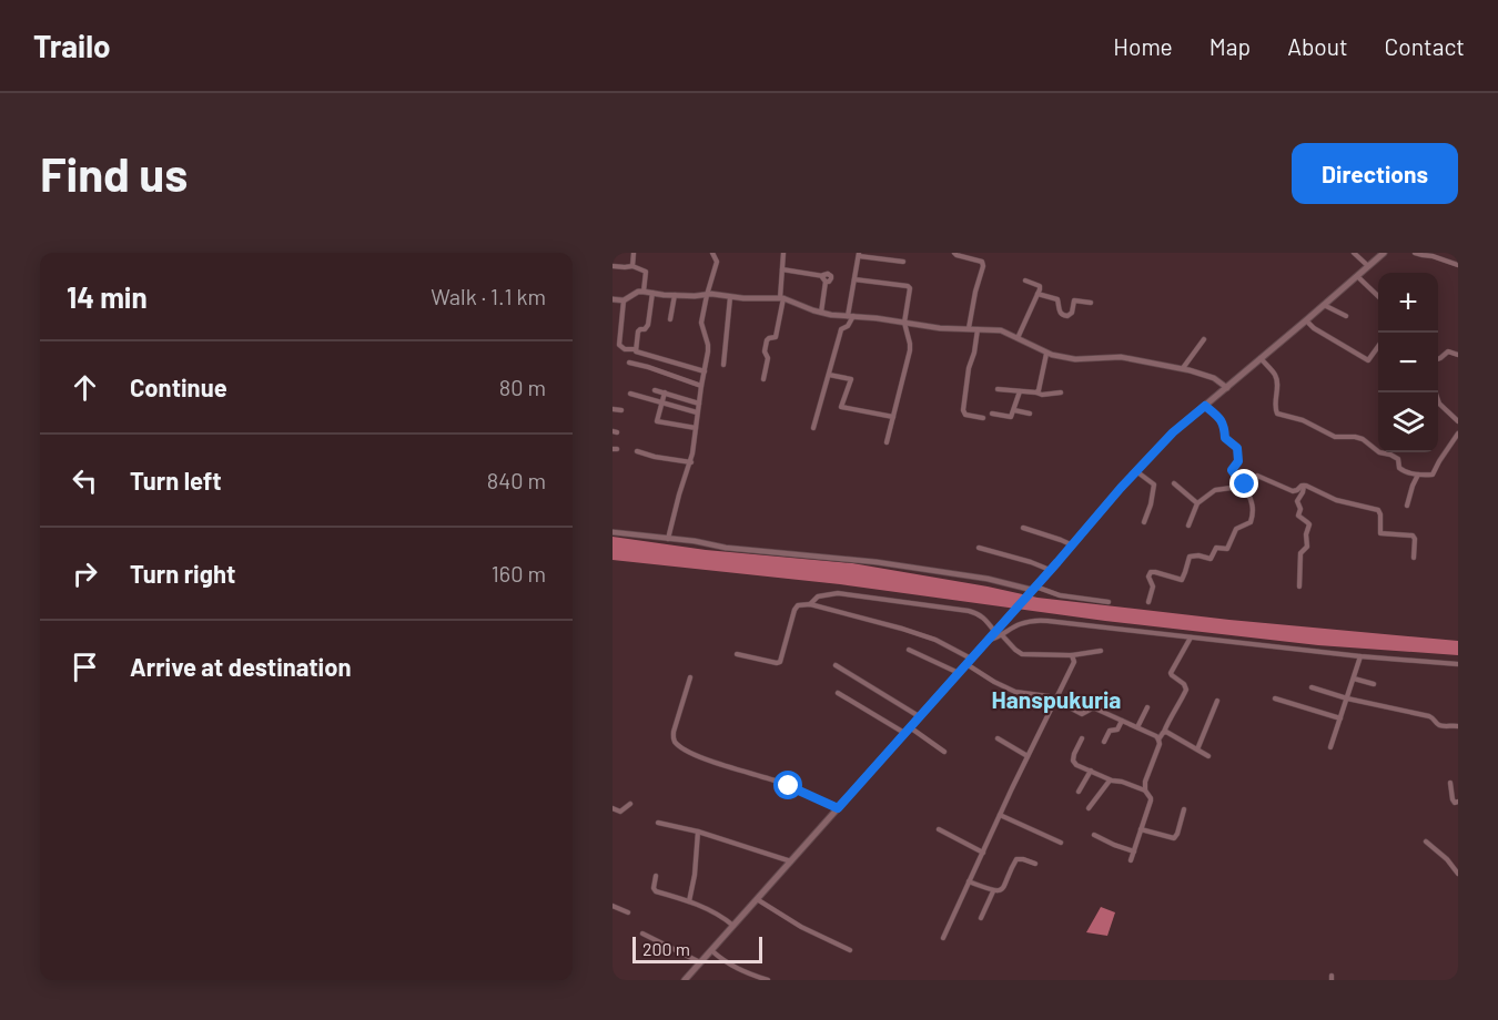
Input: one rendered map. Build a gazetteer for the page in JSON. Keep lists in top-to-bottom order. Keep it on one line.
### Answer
{"districts":["Hanspukuria"],"scale_bar":"200 m","page":{"header":"Trailo","nav":["Home","Map","About","Contact"],"buttons":"Directions","title":"Find us","heading":["14 min","Walk · 1.1 km"],"map_buttons":["+","−"],"list":[["Continue","80 m"],["Turn left","840 m"],["Turn right","160 m"],"Arrive at destination"],"scale":"200 m"}}
